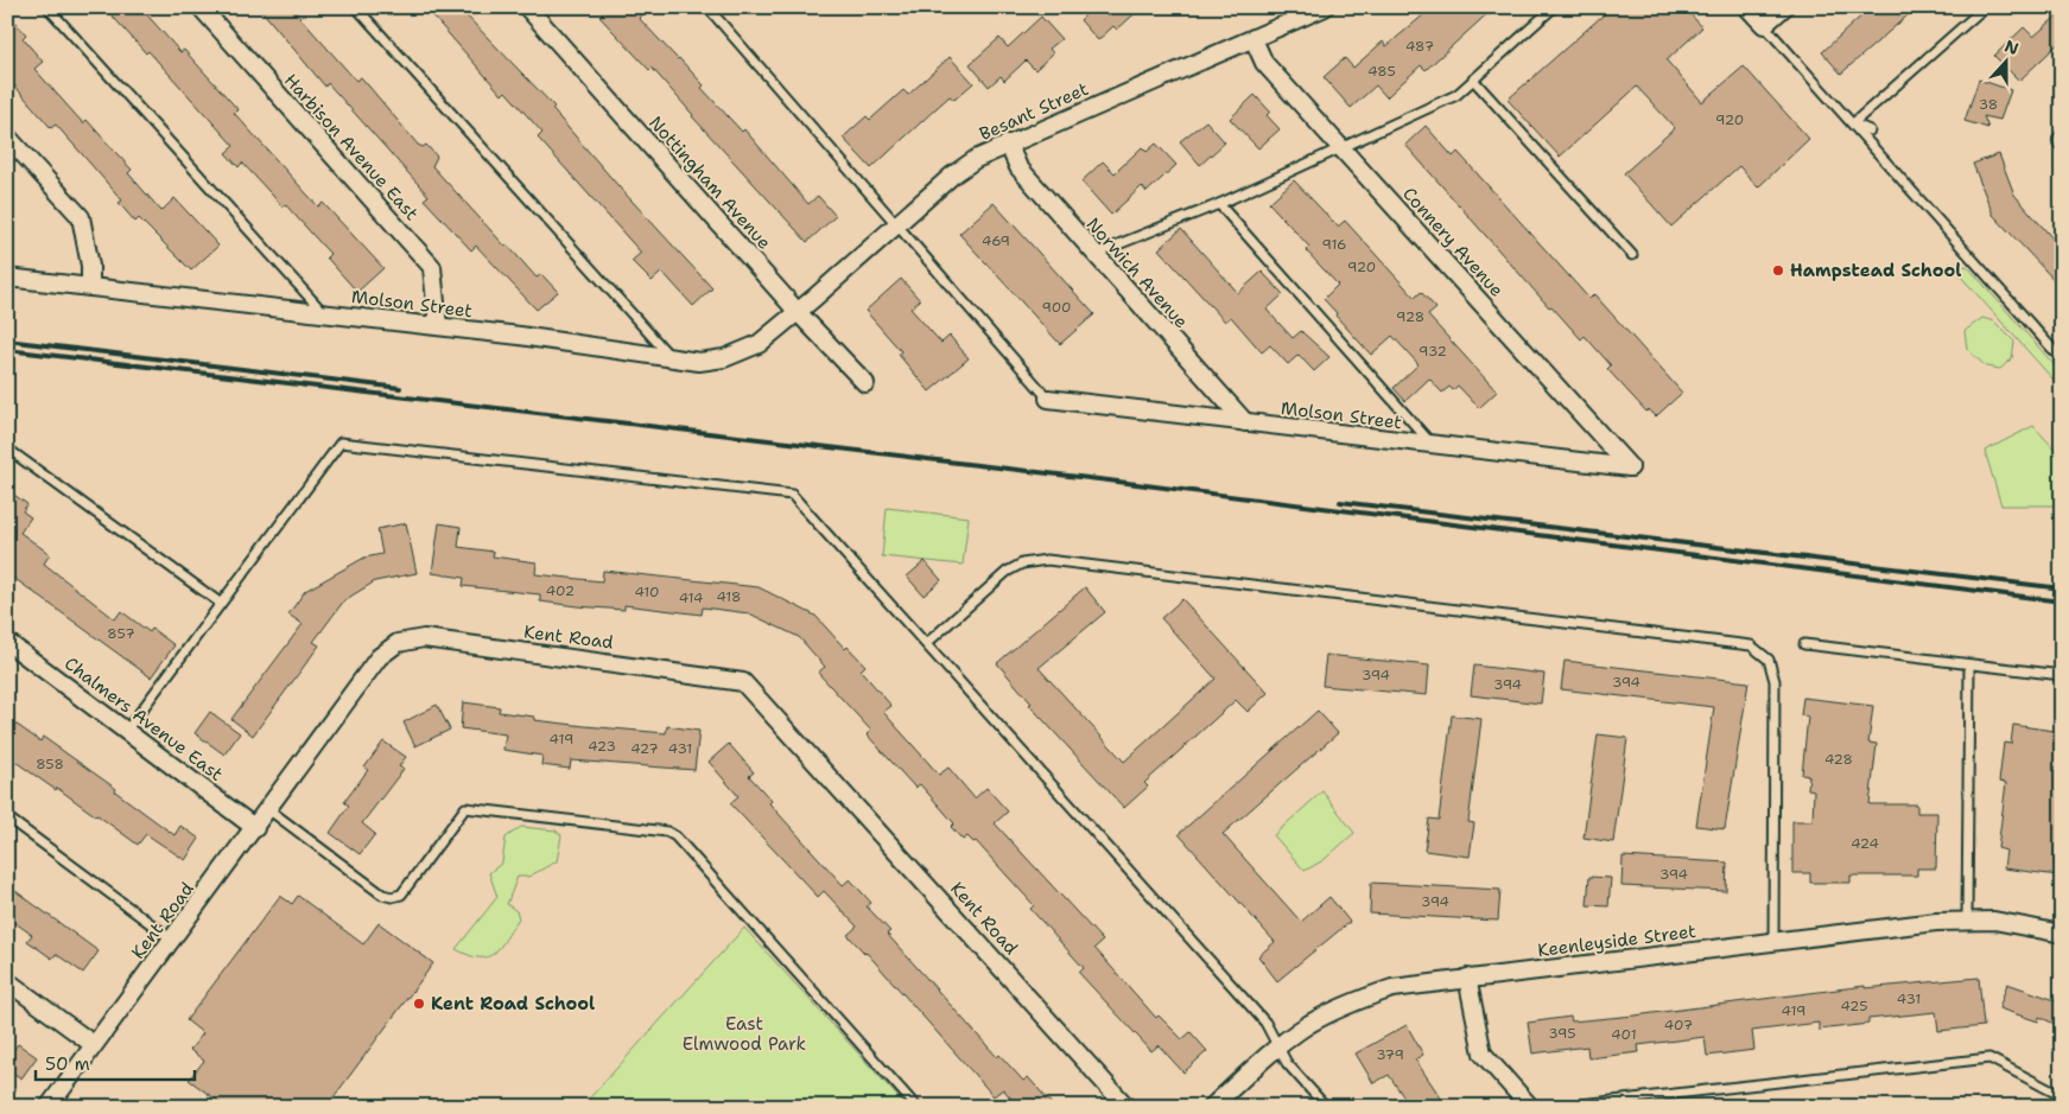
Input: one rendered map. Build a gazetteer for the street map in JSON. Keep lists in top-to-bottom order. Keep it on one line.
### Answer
{"streets":{"street":["Besant Street","Harbison Avenue East","Nottingham Avenue","Connery Avenue","Norwich Avenue","Molson Street","Kent Road","Chalmers Avenue East","Keenleyside Street"]},"crossings":[["Besant Street","Nottingham Avenue"],["Besant Street","Connery Avenue"],["Besant Street","Norwich Avenue"],["Besant Street","Molson Street"],["Harbison Avenue East","Molson Street"],["Nottingham Avenue","Molson Street"],["Connery Avenue","Molson Street"],["Norwich Avenue","Molson Street"],["Kent Road","Chalmers Avenue East"]],"parks":["East Elmwood Park"],"places":["Hampstead School","Kent Road School"],"house_numbers":["487","485","38","920","469","916","920","900","928","932","402","410","418","414","857","394","394","394","419","423","427","431","428","858","424","394","394","431","425","419","407","395","401","379"],"scale_bar":"50 m","north":"top"}
